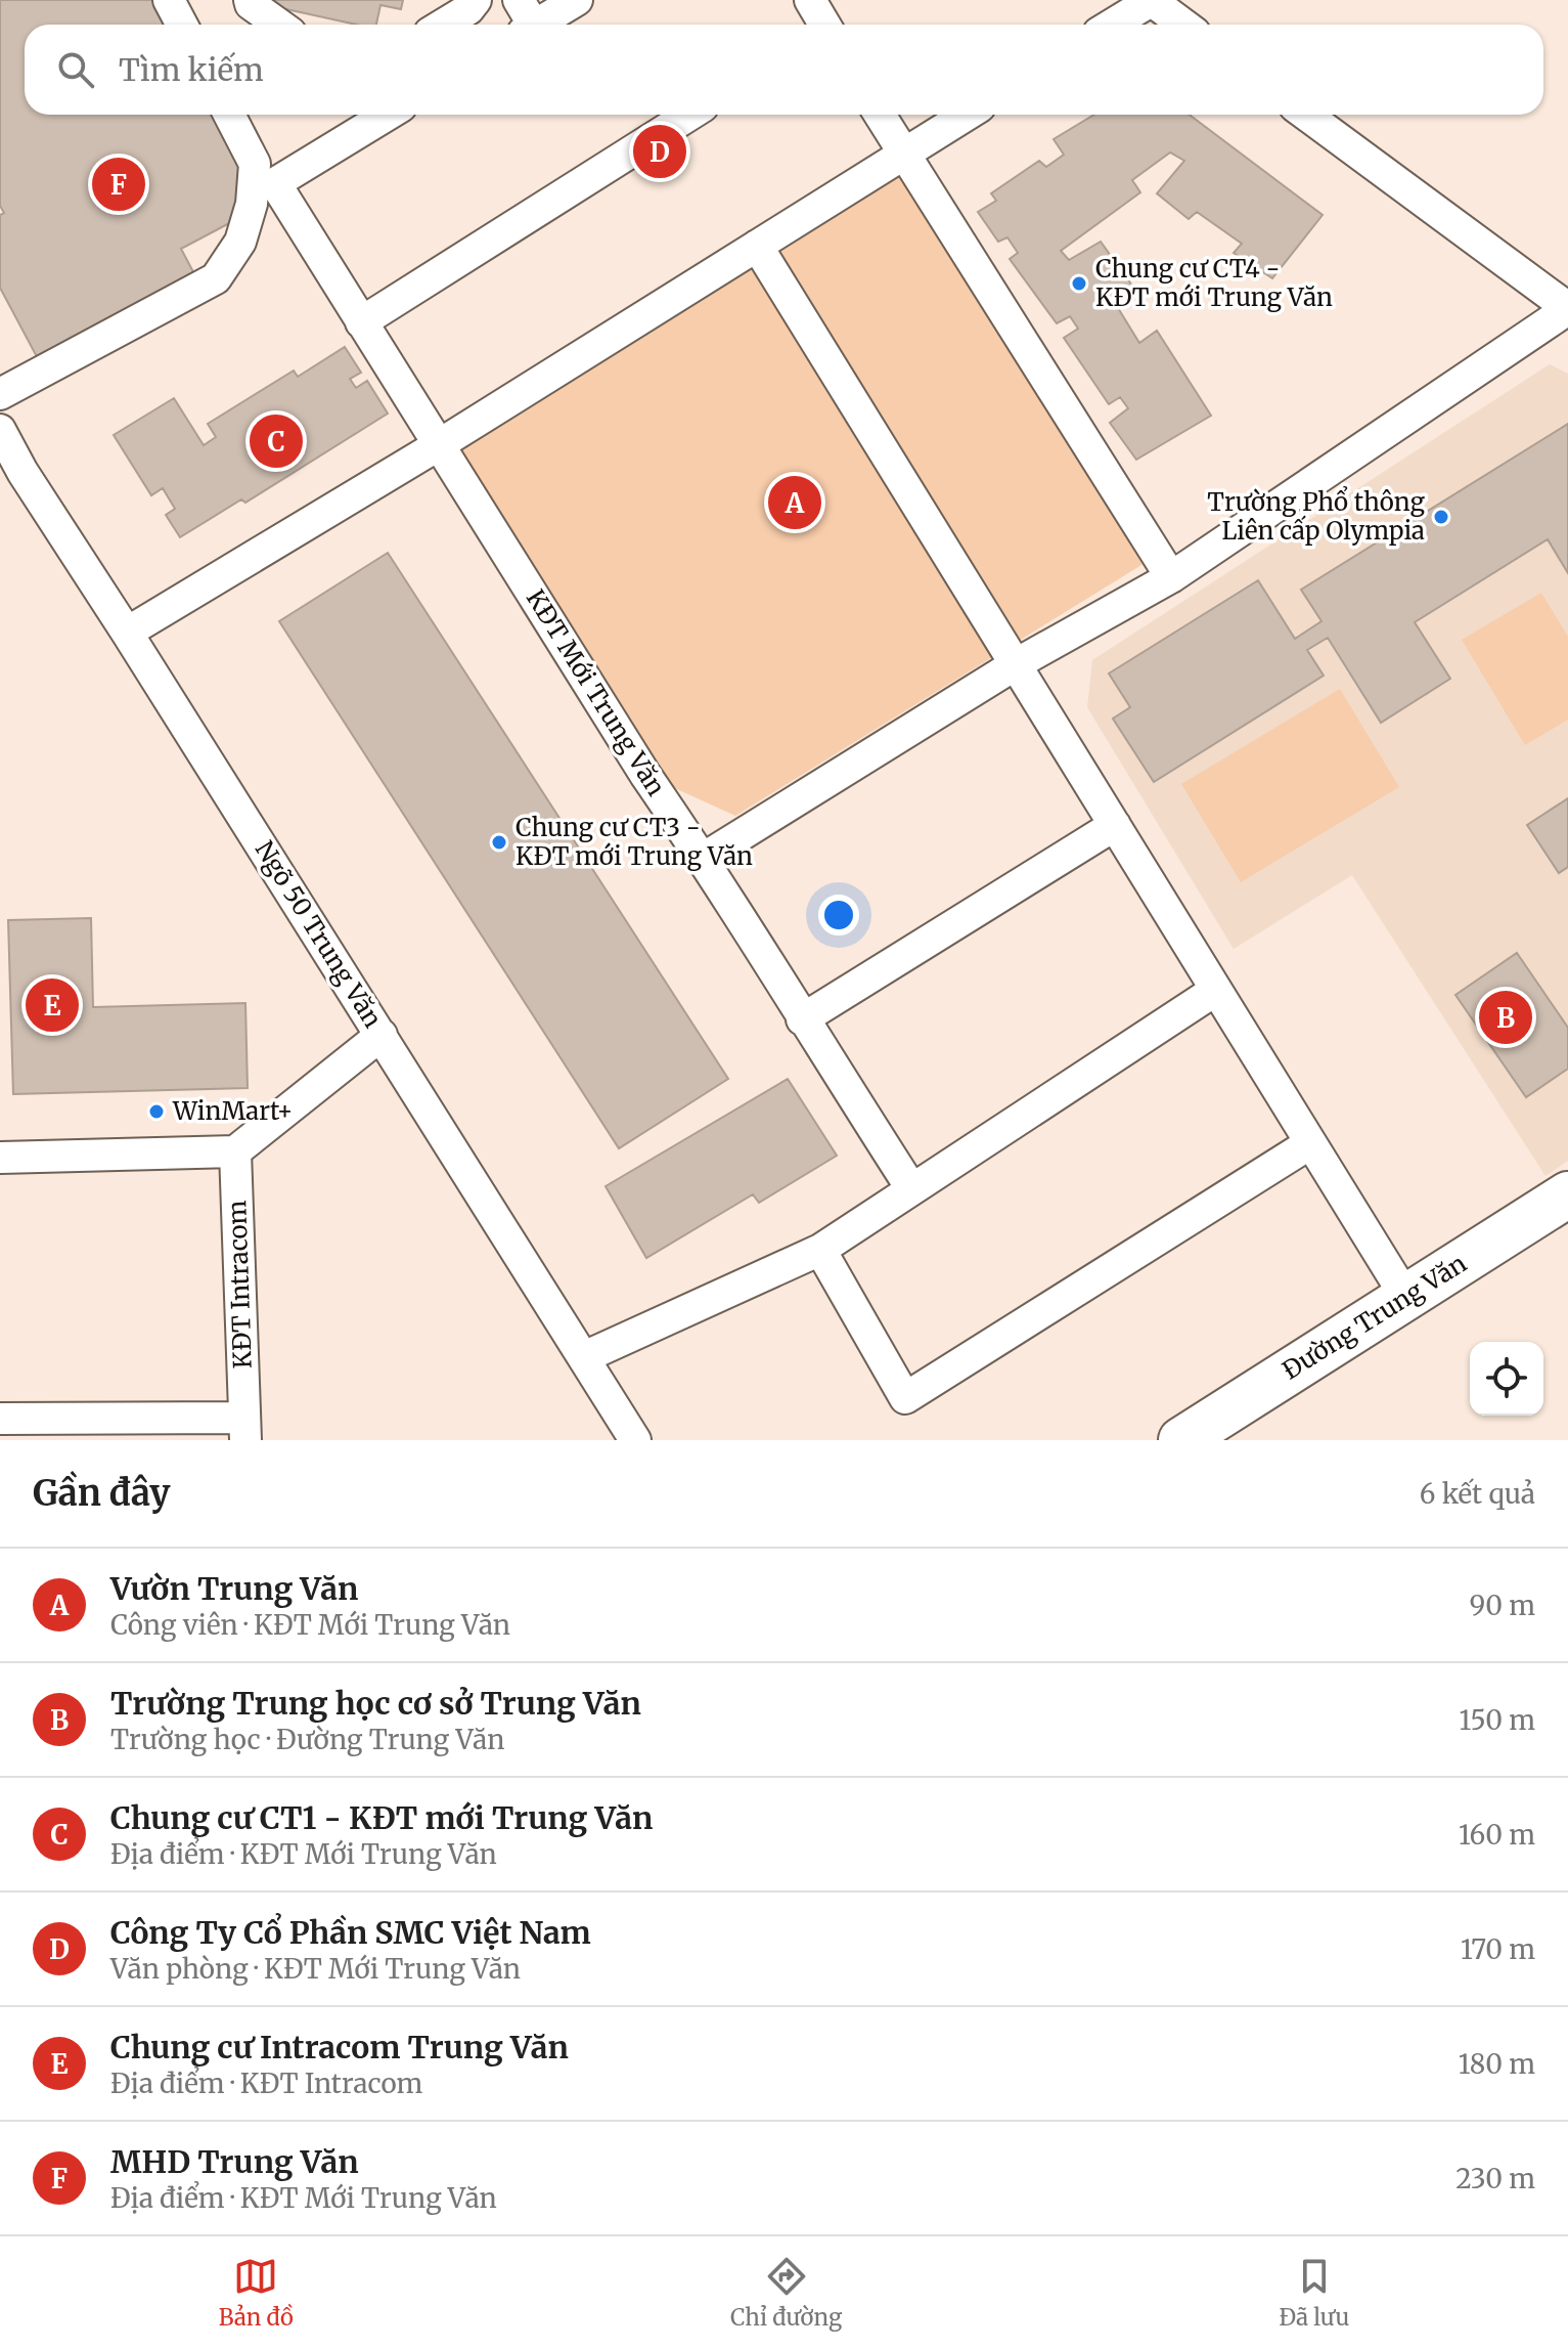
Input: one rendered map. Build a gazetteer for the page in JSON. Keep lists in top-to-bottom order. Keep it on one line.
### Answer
{"streets":{"street":["KĐT Mới Trung Văn","Ngõ 50 Trung Văn","KĐT Intracom","Đường Trung Văn"]},"places":["Chung cư CT4 - KĐT mới Trung Văn","Trường Phổ thông Liên cấp Olympia","Chung cư CT3 - KĐT mới Trung Văn","WinMart+"],"page":{"search":"Tìm kiếm","pins":["D","F","C","A","E","B"],"heading":["Gần đây","6 kết quả"],"list":[{"mark":"A","name":"Vườn Trung Văn","note":"Công viên · KĐT Mới Trung Văn","value":"90 m"},{"mark":"B","name":"Trường Trung học cơ sở Trung Văn","note":"Trường học · Đường Trung Văn","value":"150 m"},{"mark":"C","name":"Chung cư CT1 - KĐT mới Trung Văn","note":"Địa điểm · KĐT Mới Trung Văn","value":"160 m"},{"mark":"D","name":"Công Ty Cổ Phần SMC Việt Nam","note":"Văn phòng · KĐT Mới Trung Văn","value":"170 m"},{"mark":"E","name":"Chung cư Intracom Trung Văn","note":"Địa điểm · KĐT Intracom","value":"180 m"},{"mark":"F","name":"MHD Trung Văn","note":"Địa điểm · KĐT Mới Trung Văn","value":"230 m"}],"nav":["Bản đồ","Chỉ đường","Đã lưu"]}}
